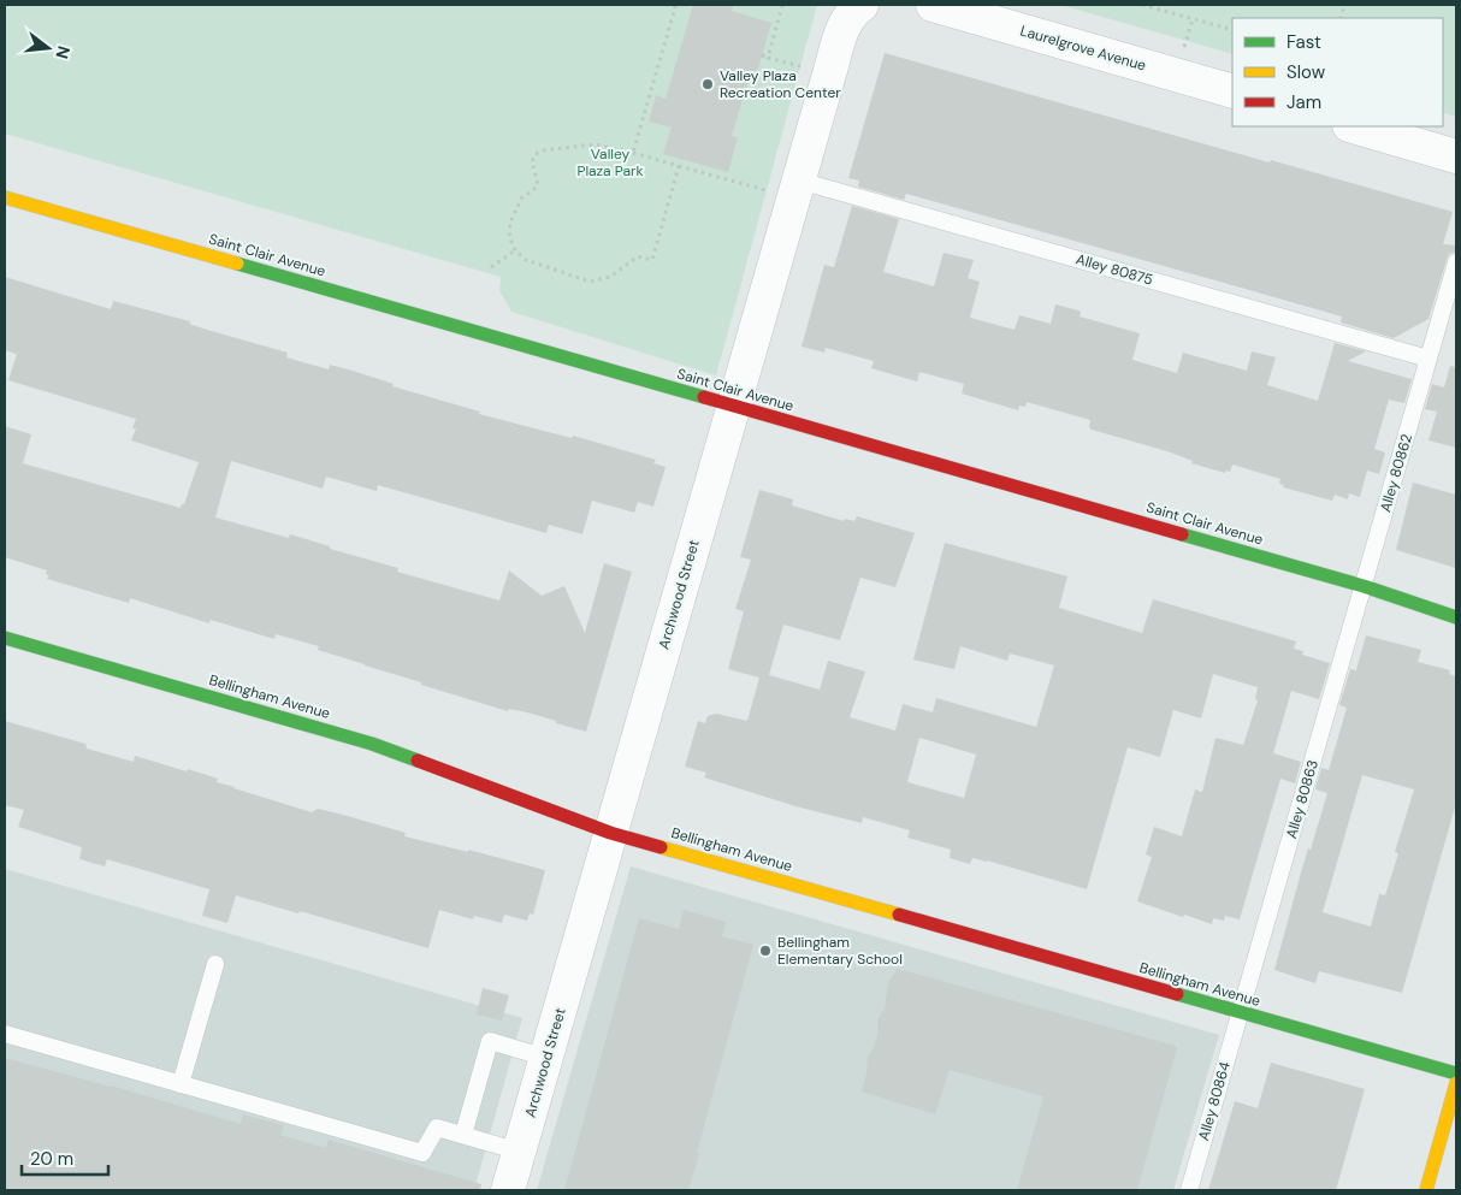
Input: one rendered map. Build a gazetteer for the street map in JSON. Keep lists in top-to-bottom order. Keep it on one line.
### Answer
{"streets":{"street":["Laurelgrove Avenue","Saint Clair Avenue","Archwood Street","Bellingham Avenue"],"lane":["Alley 80875","Alley 80862","Alley 80863","Alley 80864"]},"crossings":[["Saint Clair Avenue","Alley 80862"],["Saint Clair Avenue","Archwood Street"],["Saint Clair Avenue","Alley 80863"],["Alley 80875","Alley 80862"],["Alley 80875","Archwood Street"],["Alley 80862","Alley 80863"],["Archwood Street","Bellingham Avenue"],["Bellingham Avenue","Alley 80863"],["Bellingham Avenue","Alley 80864"],["Alley 80863","Alley 80864"]],"parks":["Valley Plaza Park"],"places":["Valley Plaza Recreation Center","Bellingham Elementary School"],"legend":["Fast","Slow","Jam"],"scale_bar":"20 m","north":"right"}
